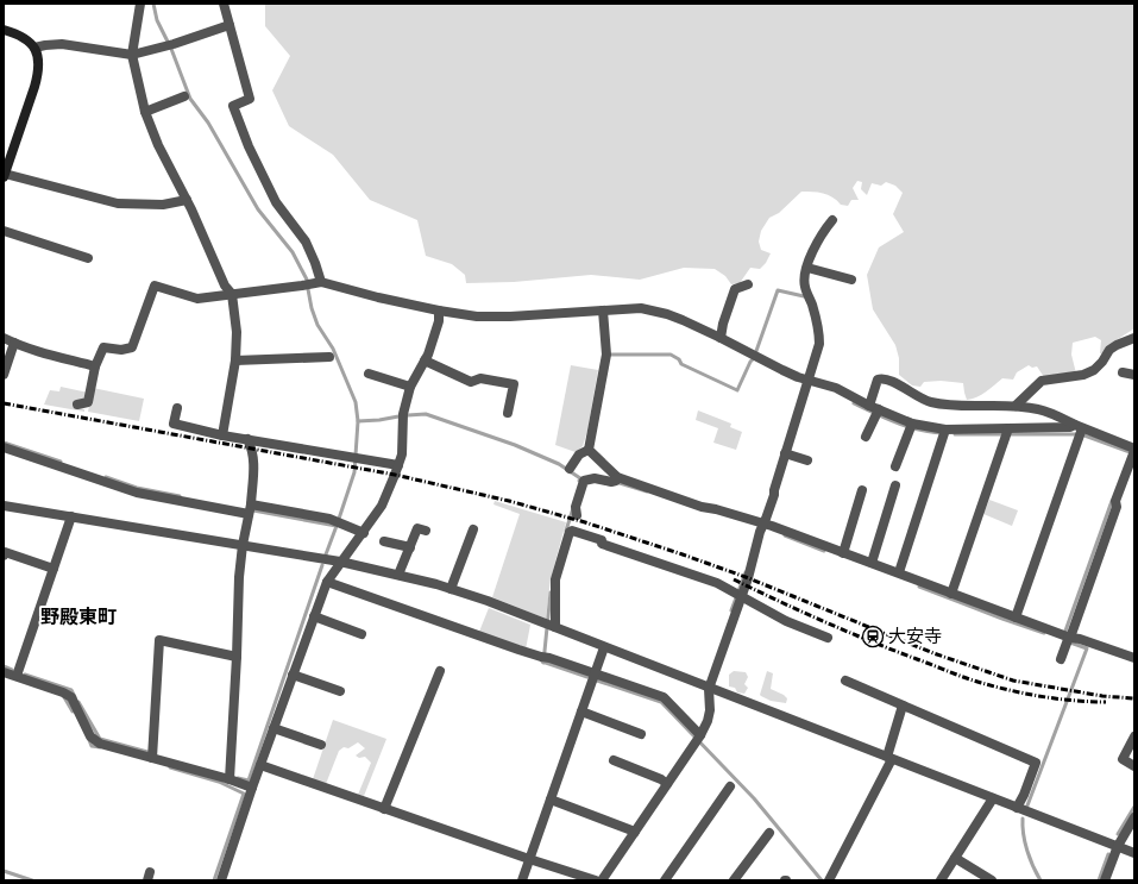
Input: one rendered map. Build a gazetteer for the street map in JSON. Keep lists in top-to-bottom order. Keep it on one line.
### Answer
{"districts":["野殿東町"],"places":{"station":["大安寺"]}}
